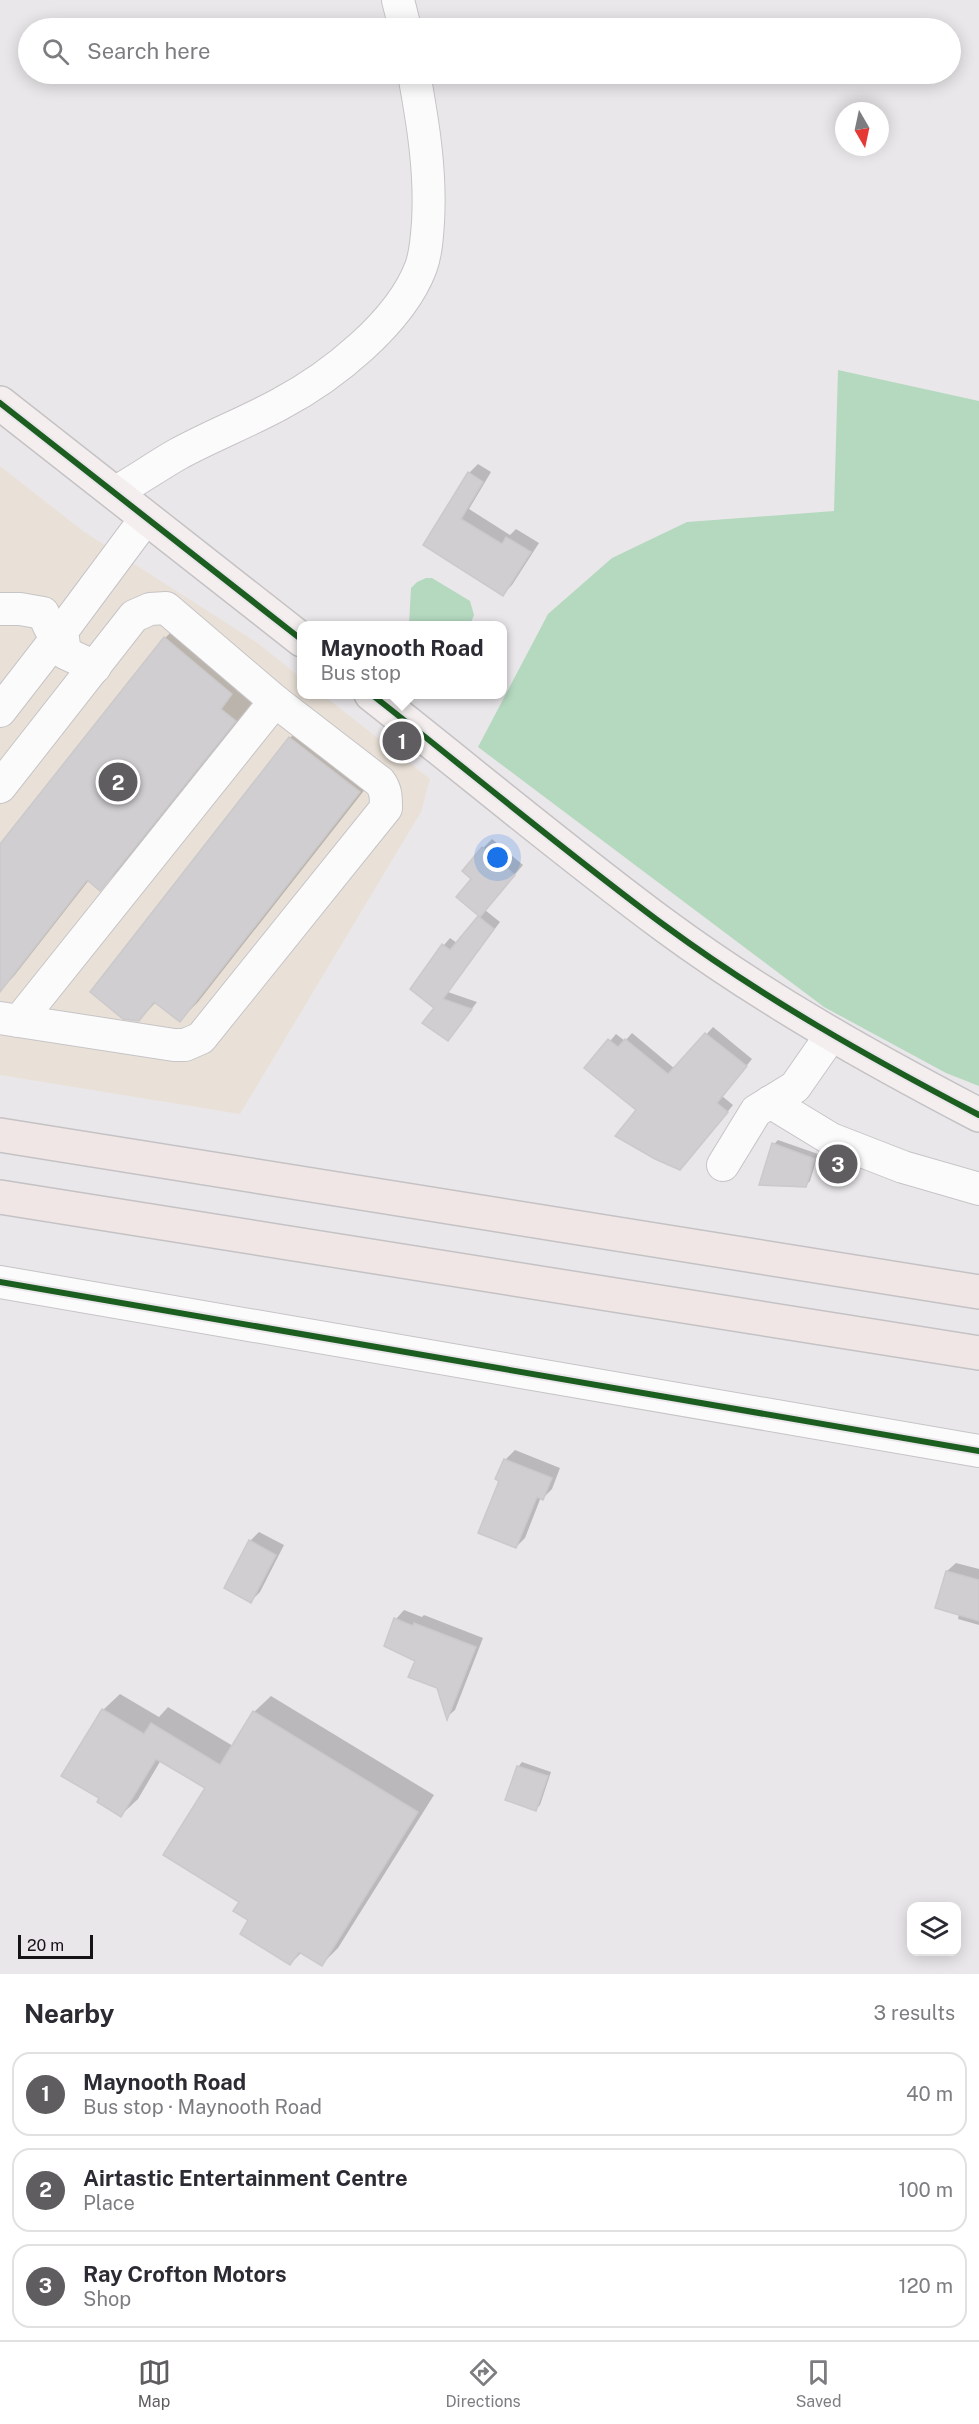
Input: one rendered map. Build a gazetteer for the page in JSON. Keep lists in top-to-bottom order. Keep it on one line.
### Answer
{"scale_bar":"20 m","north":"bottom","page":{"search":"Search here","popup":["Maynooth Road","Bus stop"],"pins":["1","2","3"],"scale":"20 m","heading":["Nearby","3 results"],"list":[{"mark":"1","name":"Maynooth Road","note":"Bus stop · Maynooth Road","value":"40 m"},{"mark":"2","name":"Airtastic Entertainment Centre","note":"Place","value":"100 m"},{"mark":"3","name":"Ray Crofton Motors","note":"Shop","value":"120 m"}],"nav":["Map","Directions","Saved"]}}
